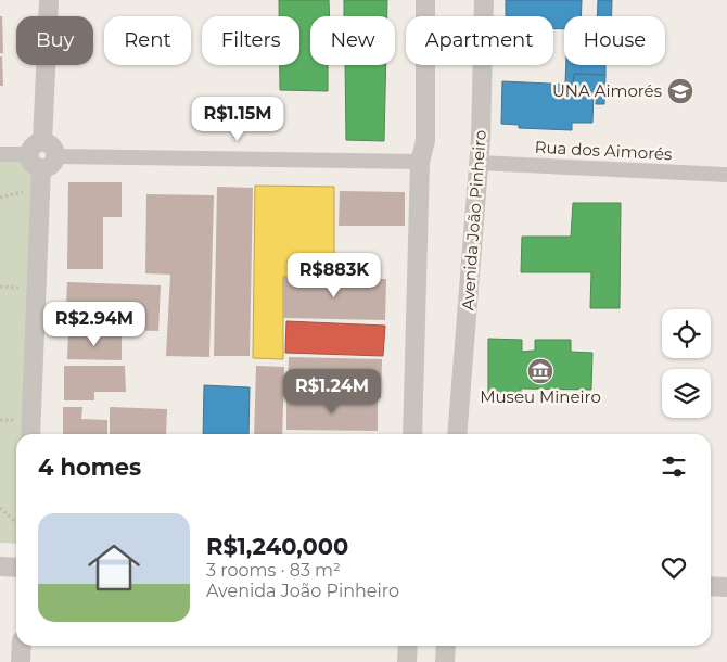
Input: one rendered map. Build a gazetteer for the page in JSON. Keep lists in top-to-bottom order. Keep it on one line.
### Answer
{"streets":{"street":["Rua dos Aimorés","Avenida João Pinheiro"]},"crossings":[["Rua dos Aimorés","Avenida João Pinheiro"]],"places":{"school or university":["UNA Aimorés"],"museum":["Museu Mineiro"]},"page":{"chip":["Buy","Rent","Filters","New","Apartment","House"],"price":["R$1.15M","R$883K","R$2.94M","R$1.24M"],"heading":"4 homes","list":[{"name":"R$1,240,000","note":"3 rooms · 83 m² · Avenida João Pinheiro"}]}}
